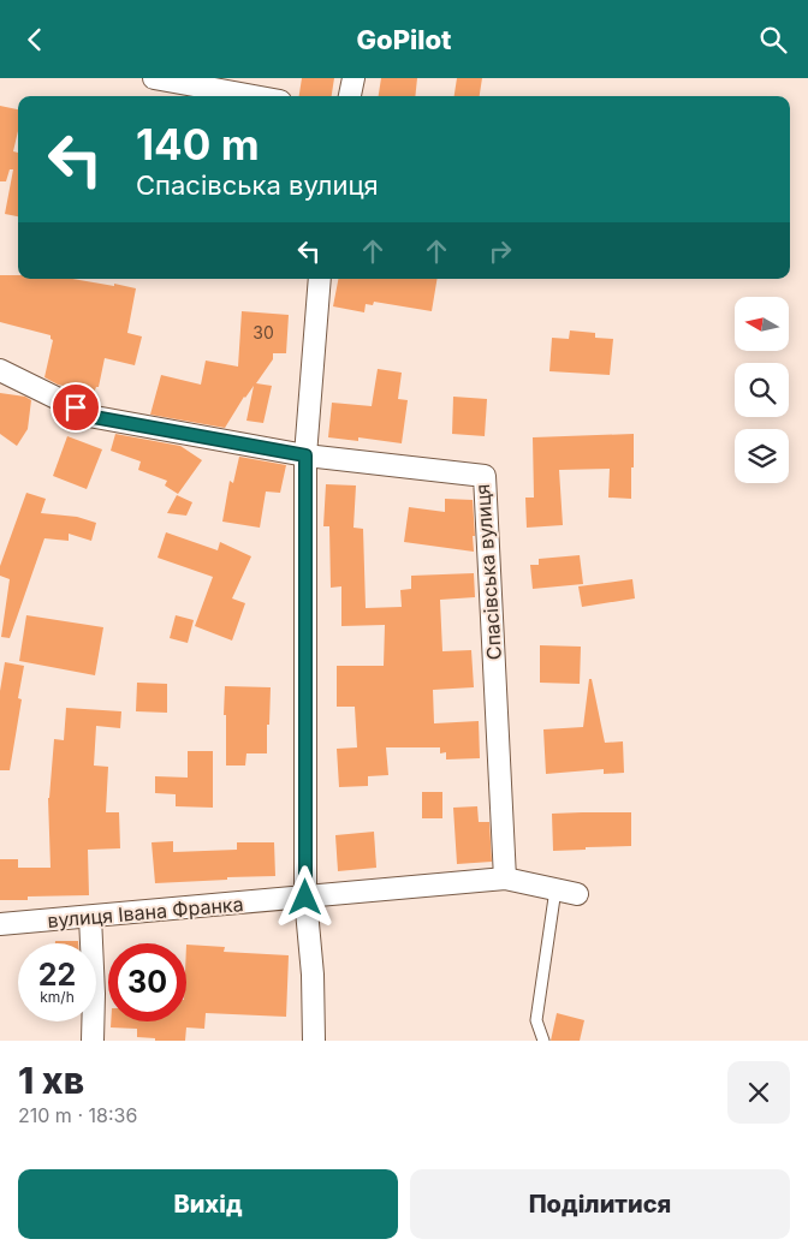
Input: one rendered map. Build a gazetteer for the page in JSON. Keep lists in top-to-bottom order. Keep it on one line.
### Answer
{"streets":{"street":["Спасівська вулиця","вулиця Івана Франка"]},"crossings":[["Спасівська вулиця","вулиця Івана Франка"]],"house_numbers":["30"],"north":"left","page":{"header":"GoPilot","turn":["140 m","Спасівська вулиця"],"speed":"22 km/h","limit":"30","heading":["1 хв","210 m · 18:36"],"buttons":["Вихід","Поділитися"]}}
